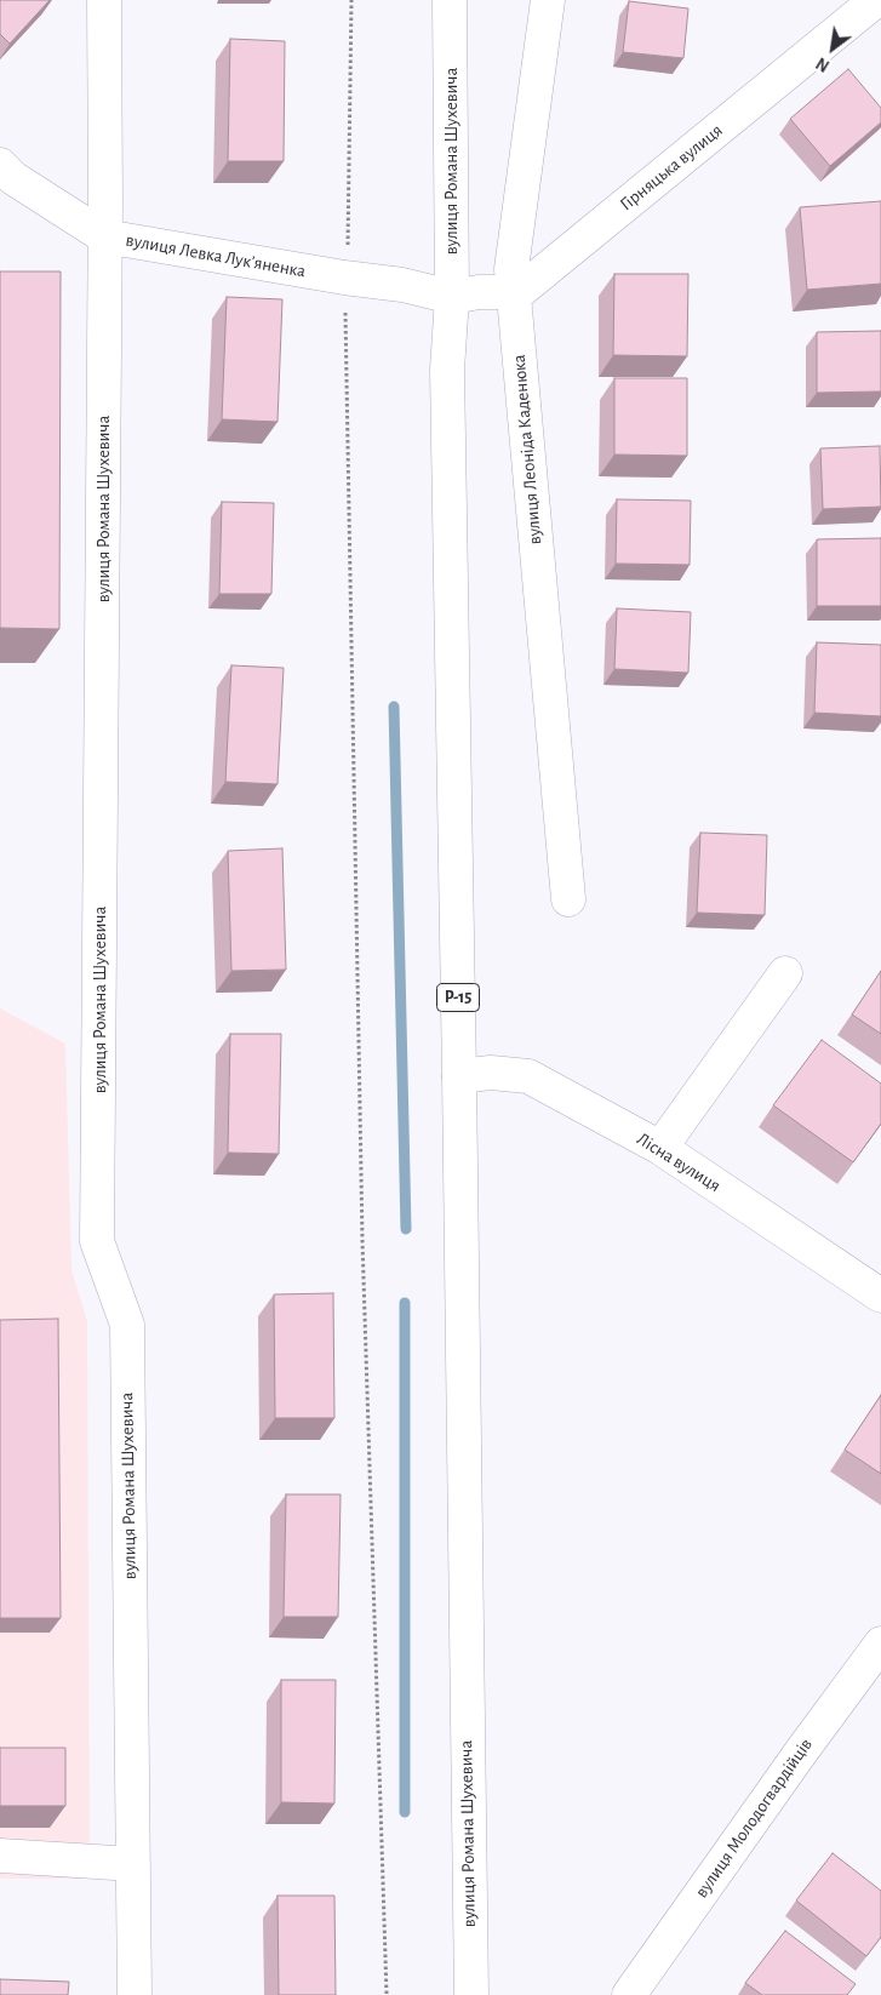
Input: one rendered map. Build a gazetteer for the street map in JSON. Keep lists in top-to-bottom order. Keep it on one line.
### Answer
{"streets":{"street":["вулиця Романа Шухевича","Гірняцька вулиця","вулиця Левка Лукʼяненка","вулиця Леоніда Каденюка","Р-15","Лісна вулиця","вулиця Молодогвардійців"]},"crossings":[["вулиця Романа Шухевича","вулиця Левка Лукʼяненка"],["вулиця Романа Шухевича","Лісна вулиця"],["Гірняцька вулиця","вулиця Леоніда Каденюка"]],"north":"bottom left"}
